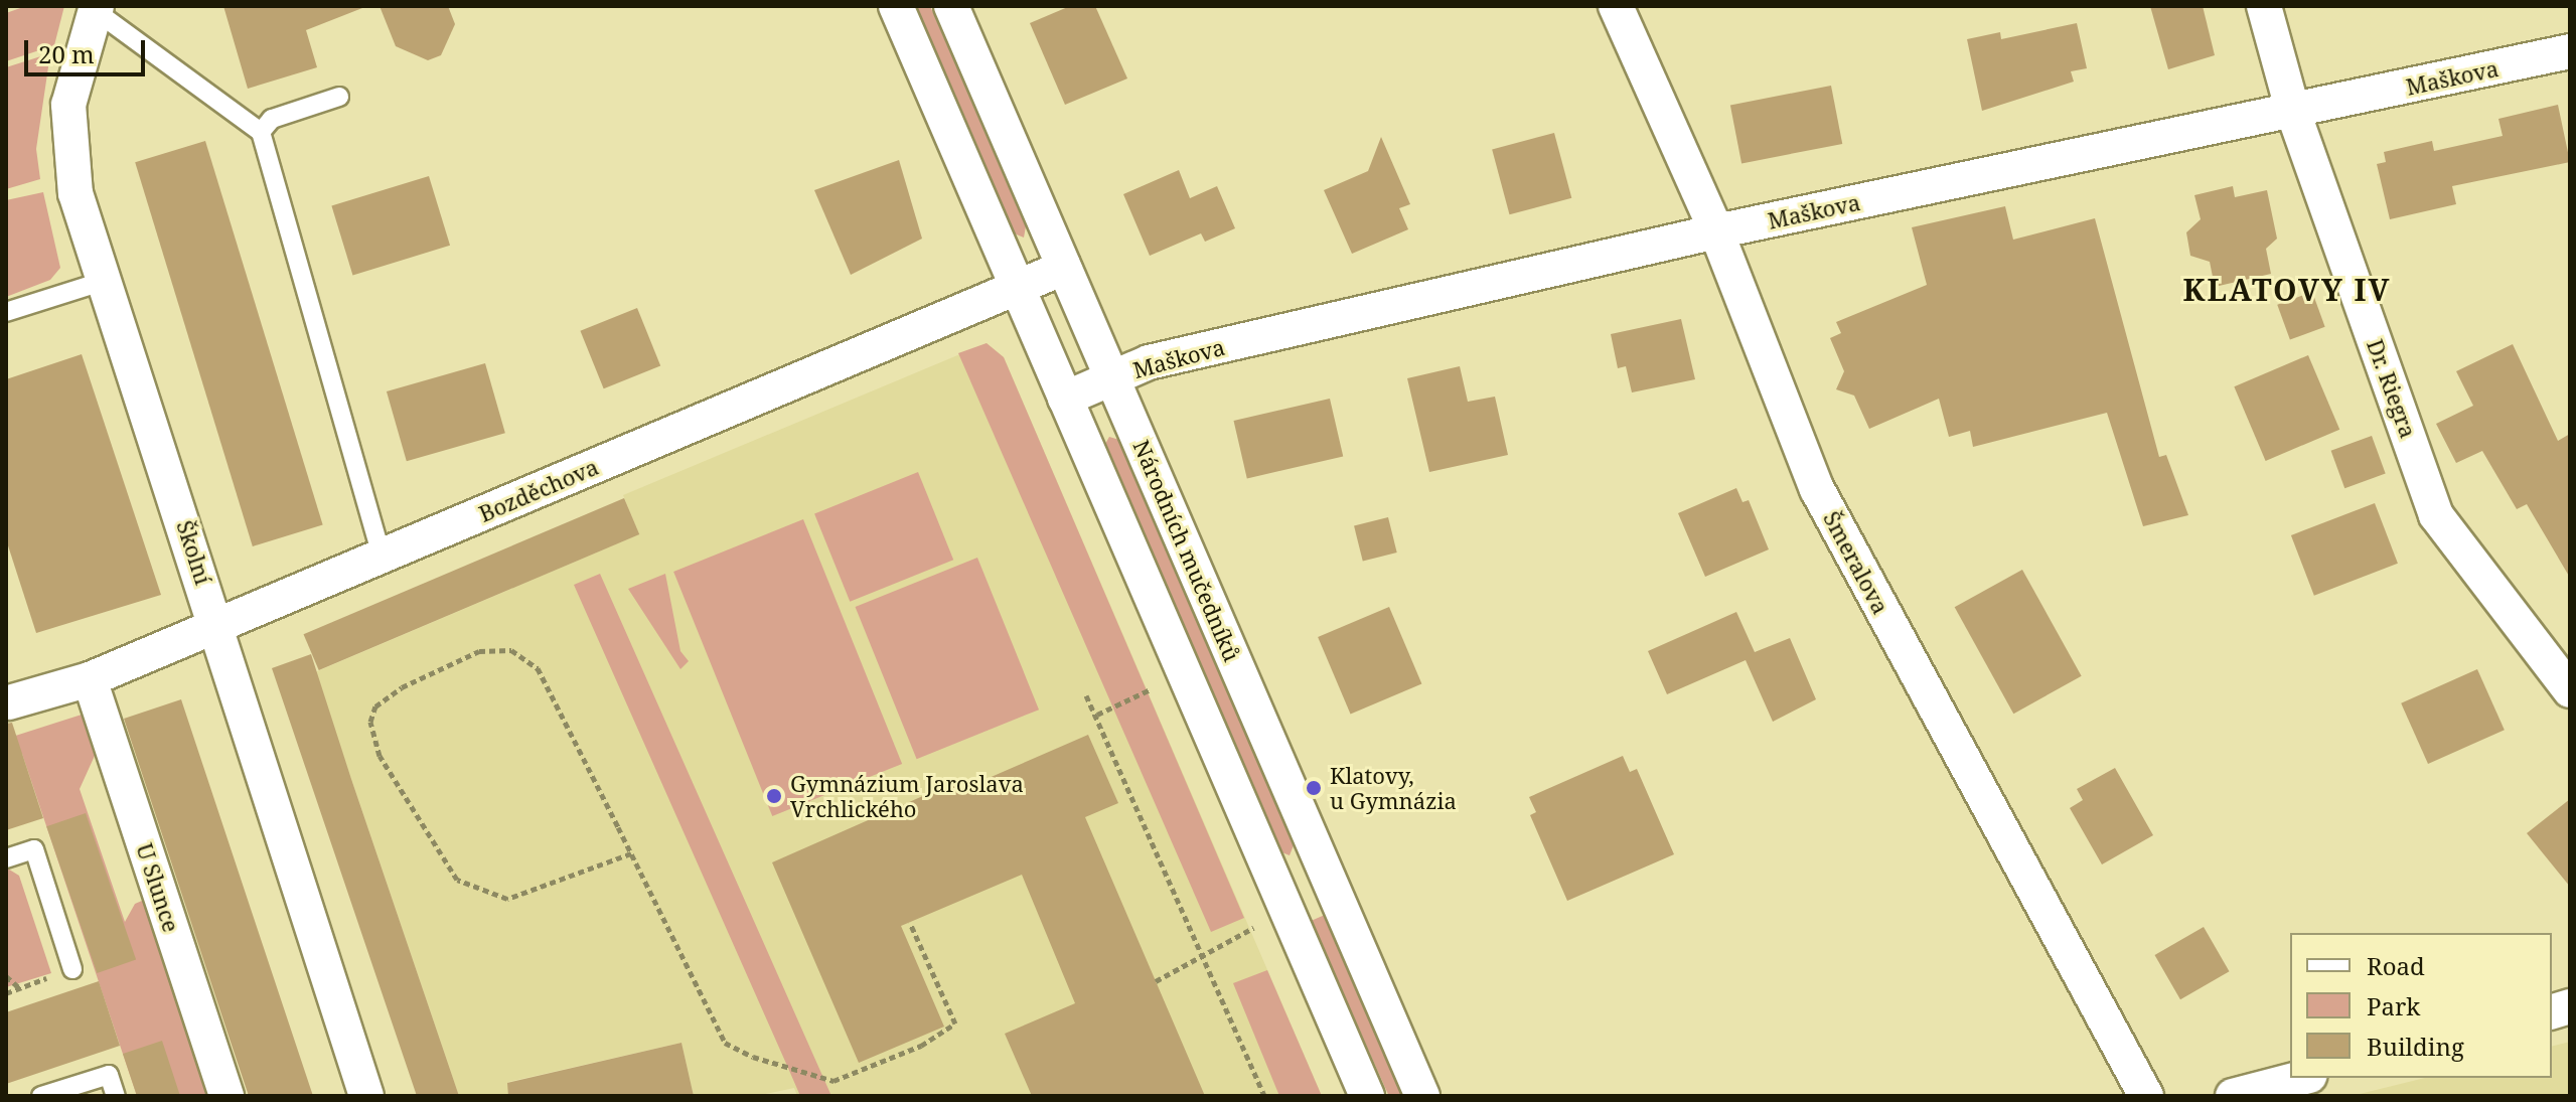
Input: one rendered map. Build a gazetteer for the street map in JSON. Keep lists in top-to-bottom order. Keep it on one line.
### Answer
{"streets":{"street":["Maškova","Dr. Riegra","Bozděchova","Národních mučedníků","Školní","Šmeralova","U Slunce"]},"crossings":[["Maškova","Dr. Riegra"],["Maškova","Národních mučedníků"],["Maškova","Šmeralova"],["Bozděchova","Národních mučedníků"],["Bozděchova","Školní"],["Bozděchova","U Slunce"]],"districts":["KLATOVY IV"],"places":["Klatovy, u Gymnázia","Gymnázium Jaroslava Vrchlického"],"legend":["Road","Park","Building"],"scale_bar":"20 m"}
